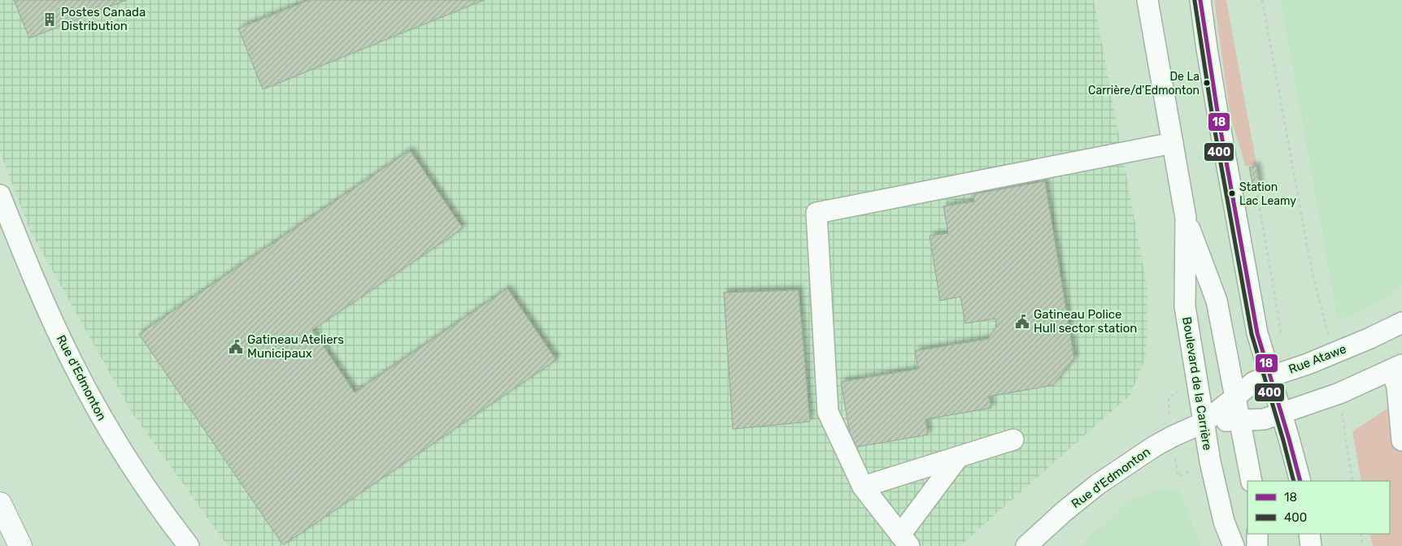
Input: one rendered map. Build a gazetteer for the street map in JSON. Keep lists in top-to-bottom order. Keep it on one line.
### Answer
{"streets":{"street":["Rue Atawe","Rue d'Edmonton","Boulevard de la Carrière"]},"crossings":[["Rue Atawe","Rue d'Edmonton"],["Rue Atawe","Boulevard de la Carrière"],["Rue d'Edmonton","Boulevard de la Carrière"]],"places":{"building":["Postes Canada Distribution"],"other":["De La Carrière/d'Edmonton","Station Lac Leamy"],"public building":["Gatineau Police Hull sector station","Gatineau Ateliers Municipaux"]},"lines":["transit line 18","transit line 400"],"legend":["18","400"]}
